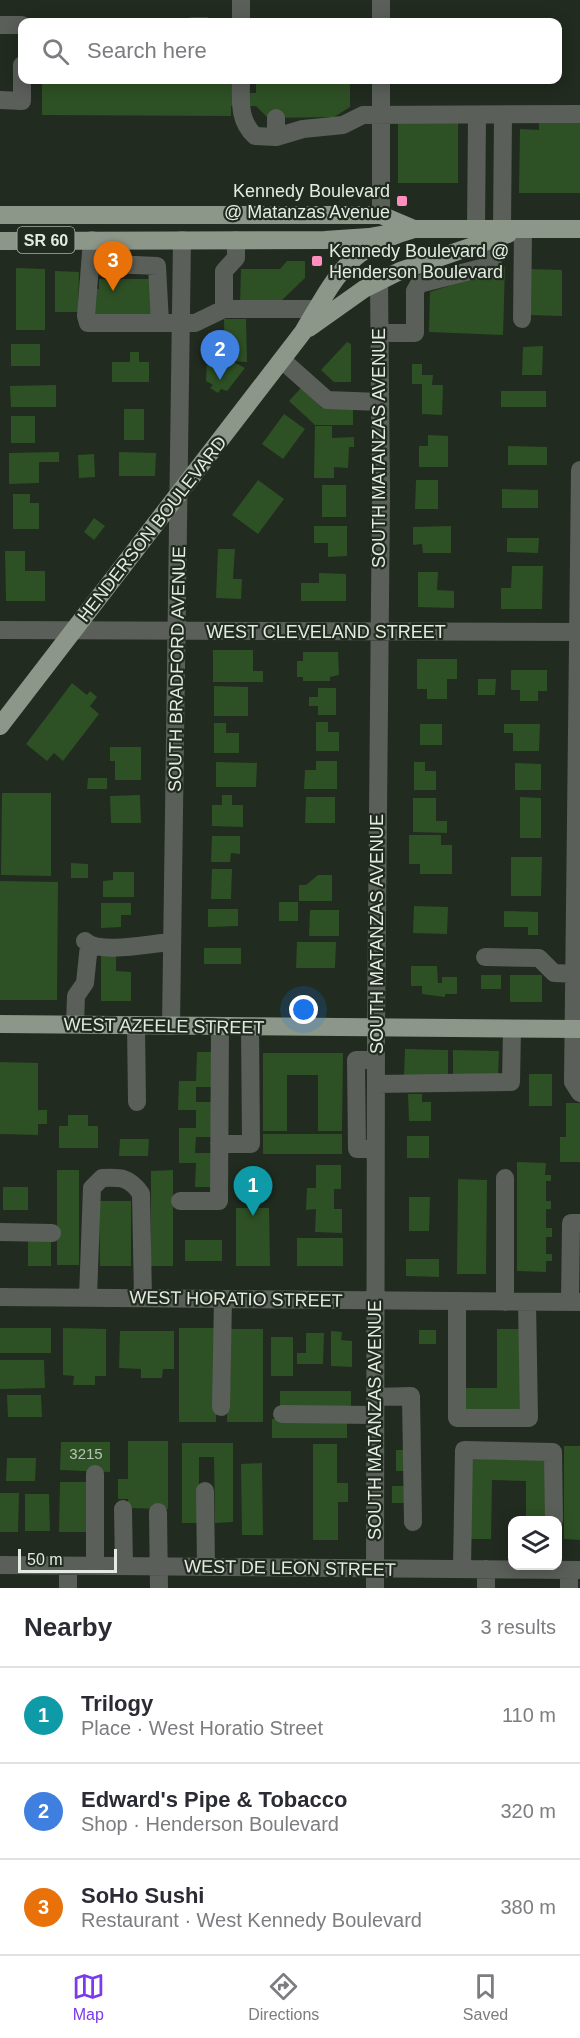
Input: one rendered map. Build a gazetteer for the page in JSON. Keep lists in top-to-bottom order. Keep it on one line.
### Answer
{"streets":{"main road":["SR 60","HENDERSON BOULEVARD","WEST AZEELE STREET"],"street":["SOUTH MATANZAS AVENUE","WEST CLEVELAND STREET","SOUTH BRADFORD AVENUE","WEST HORATIO STREET","WEST DE LEON STREET"]},"crossings":[["SR 60","HENDERSON BOULEVARD"],["SR 60","SOUTH BRADFORD AVENUE"],["SOUTH MATANZAS AVENUE","HENDERSON BOULEVARD"],["SOUTH MATANZAS AVENUE","WEST CLEVELAND STREET"],["SOUTH MATANZAS AVENUE","WEST AZEELE STREET"],["SOUTH MATANZAS AVENUE","WEST HORATIO STREET"],["SOUTH MATANZAS AVENUE","WEST DE LEON STREET"],["HENDERSON BOULEVARD","WEST CLEVELAND STREET"],["HENDERSON BOULEVARD","SOUTH BRADFORD AVENUE"],["WEST CLEVELAND STREET","SOUTH BRADFORD AVENUE"],["SOUTH BRADFORD AVENUE","WEST AZEELE STREET"]],"places":{"transit":["Kennedy Boulevard @ Matanzas Avenue","Kennedy Boulevard @ Henderson Boulevard"]},"house_numbers":["3215"],"scale_bar":"50 m","page":{"search":"Search here","pins":["3","2","1"],"scale":"50 m","heading":["Nearby","3 results"],"list":[{"mark":"1","name":"Trilogy","note":"Place · West Horatio Street","value":"110 m"},{"mark":"2","name":"Edward's Pipe & Tobacco","note":"Shop · Henderson Boulevard","value":"320 m"},{"mark":"3","name":"SoHo Sushi","note":"Restaurant · West Kennedy Boulevard","value":"380 m"}],"nav":["Map","Directions","Saved"]}}
